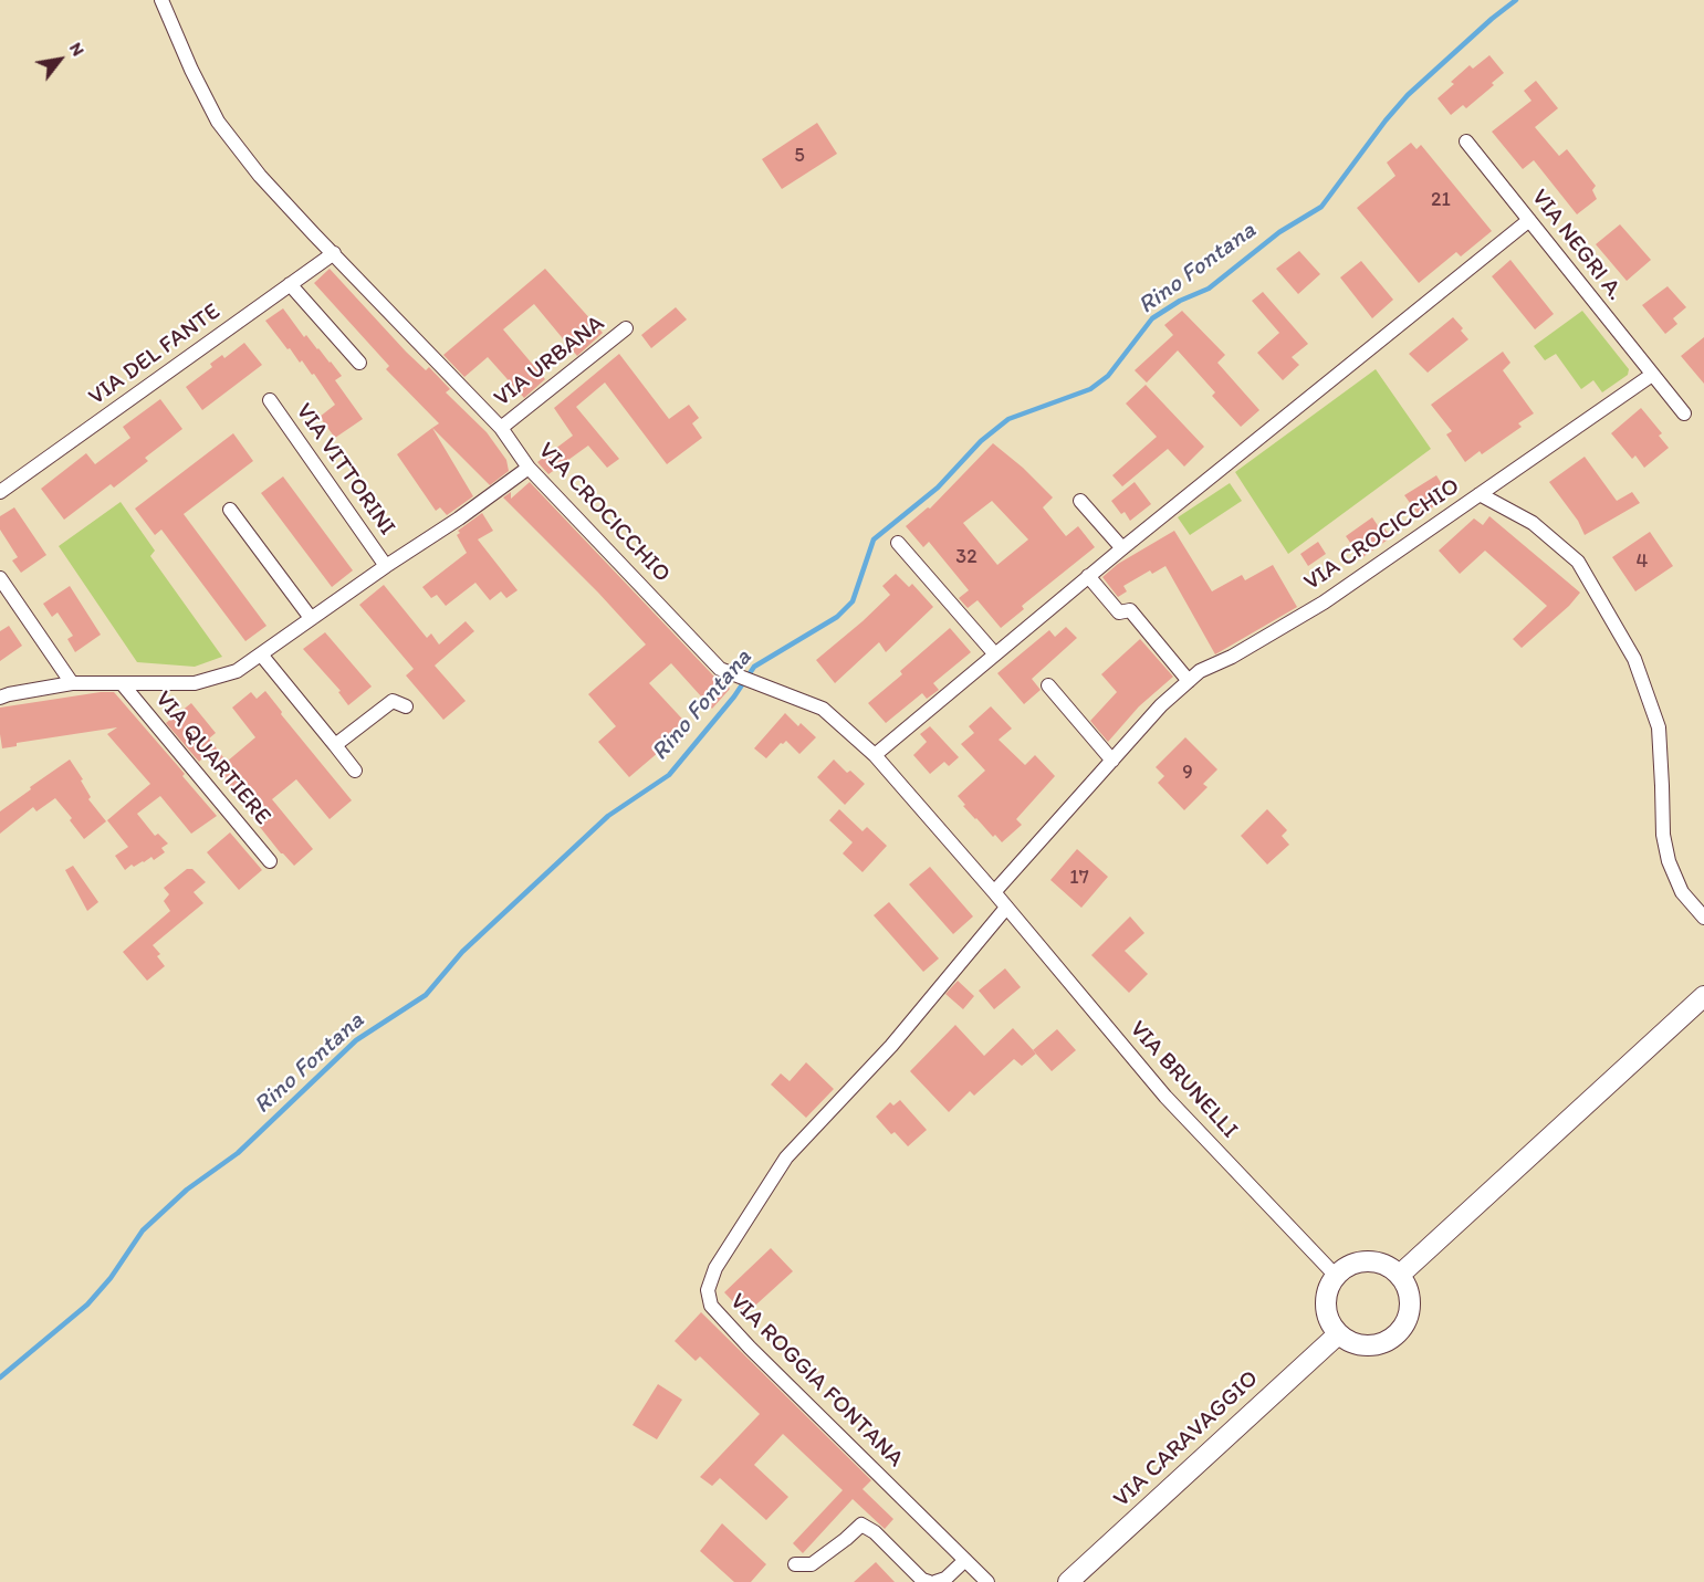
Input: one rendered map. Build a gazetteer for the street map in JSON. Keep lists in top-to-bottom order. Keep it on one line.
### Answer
{"streets":{"street":["VIA NEGRI A.","VIA DEL FANTE","VIA URBANA","VIA VITTORINI","VIA CROCICCHIO","VIA QUARTIERE","VIA BRUNELLI","VIA ROGGIA FONTANA","VIA CARAVAGGIO"]},"crossings":[["VIA DEL FANTE","VIA CROCICCHIO"],["VIA URBANA","VIA CROCICCHIO"],["VIA CROCICCHIO","VIA BRUNELLI"],["VIA CROCICCHIO","VIA ROGGIA FONTANA"],["VIA BRUNELLI","VIA ROGGIA FONTANA"],["VIA BRUNELLI","VIA CARAVAGGIO"]],"water":["Rino Fontana"],"house_numbers":["5","21","32","4","9","17"],"north":"top right"}
